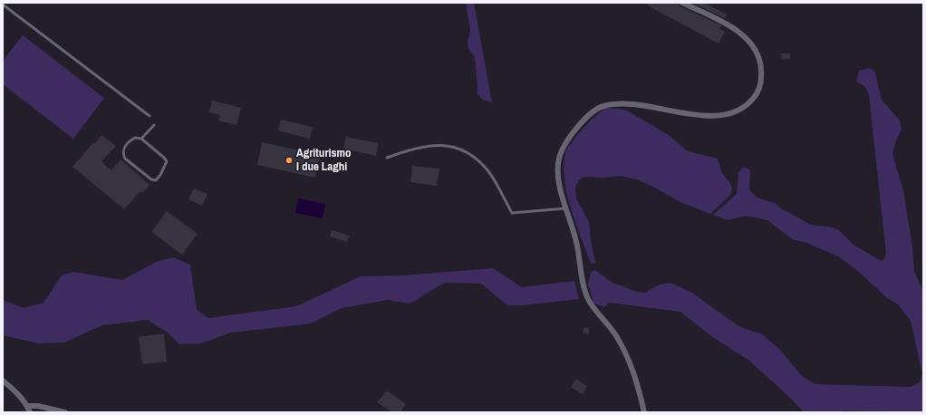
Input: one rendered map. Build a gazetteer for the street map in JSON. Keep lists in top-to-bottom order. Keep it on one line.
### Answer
{"places":["Agriturismo I due Laghi"]}
